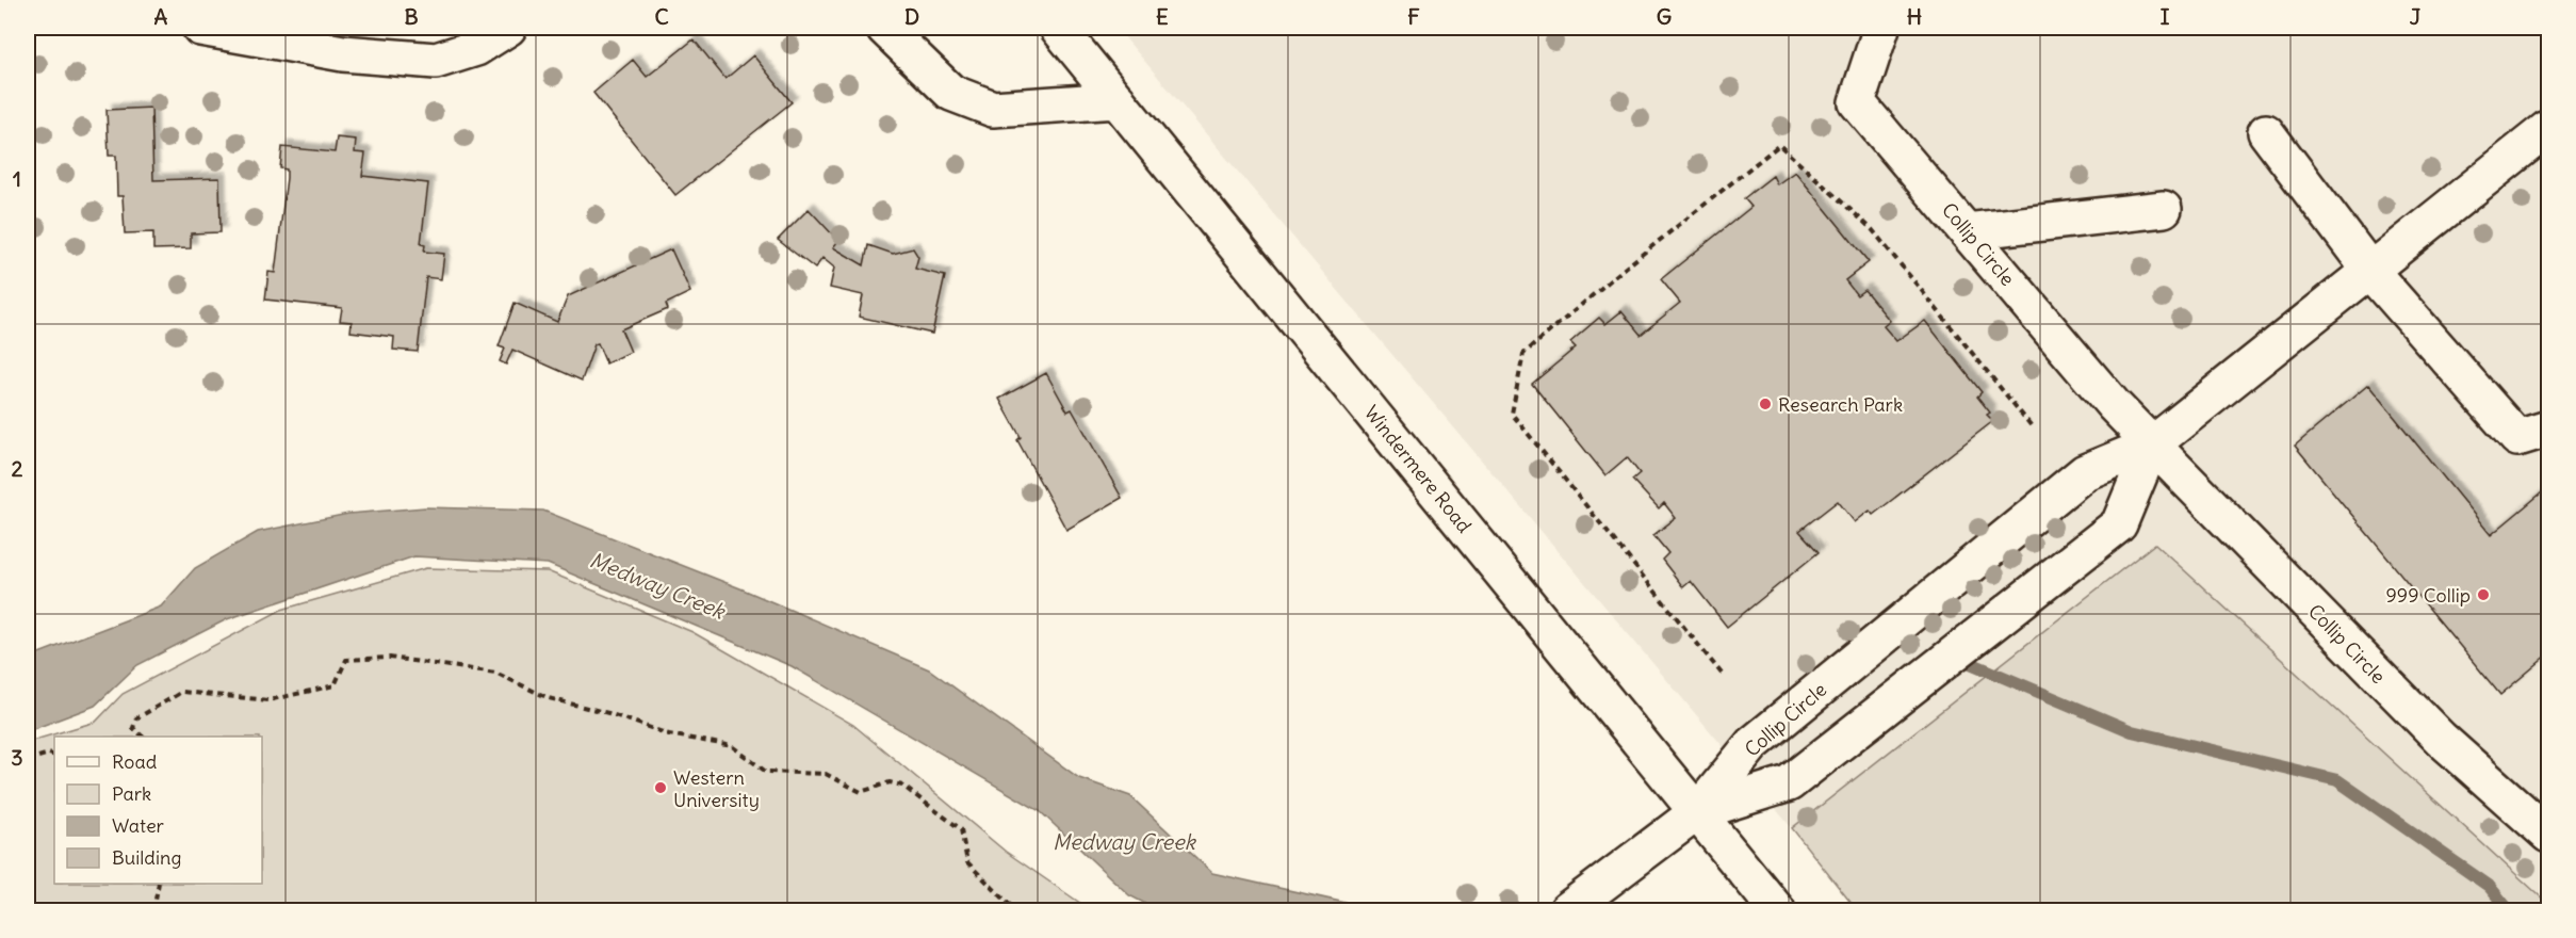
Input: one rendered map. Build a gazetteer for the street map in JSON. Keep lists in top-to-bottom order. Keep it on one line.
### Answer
{"streets":{"street":["Collip Circle","Windermere Road"]},"crossings":[["Collip Circle","Windermere Road"]],"water":["Medway Creek"],"places":["Research Park","999 Collip","Western University"],"legend":["Road","Park","Water","Building"],"grid":{"columns":["A","B","C","D","E","F","G","H","I","J"],"rows":["1","2","3"]}}
